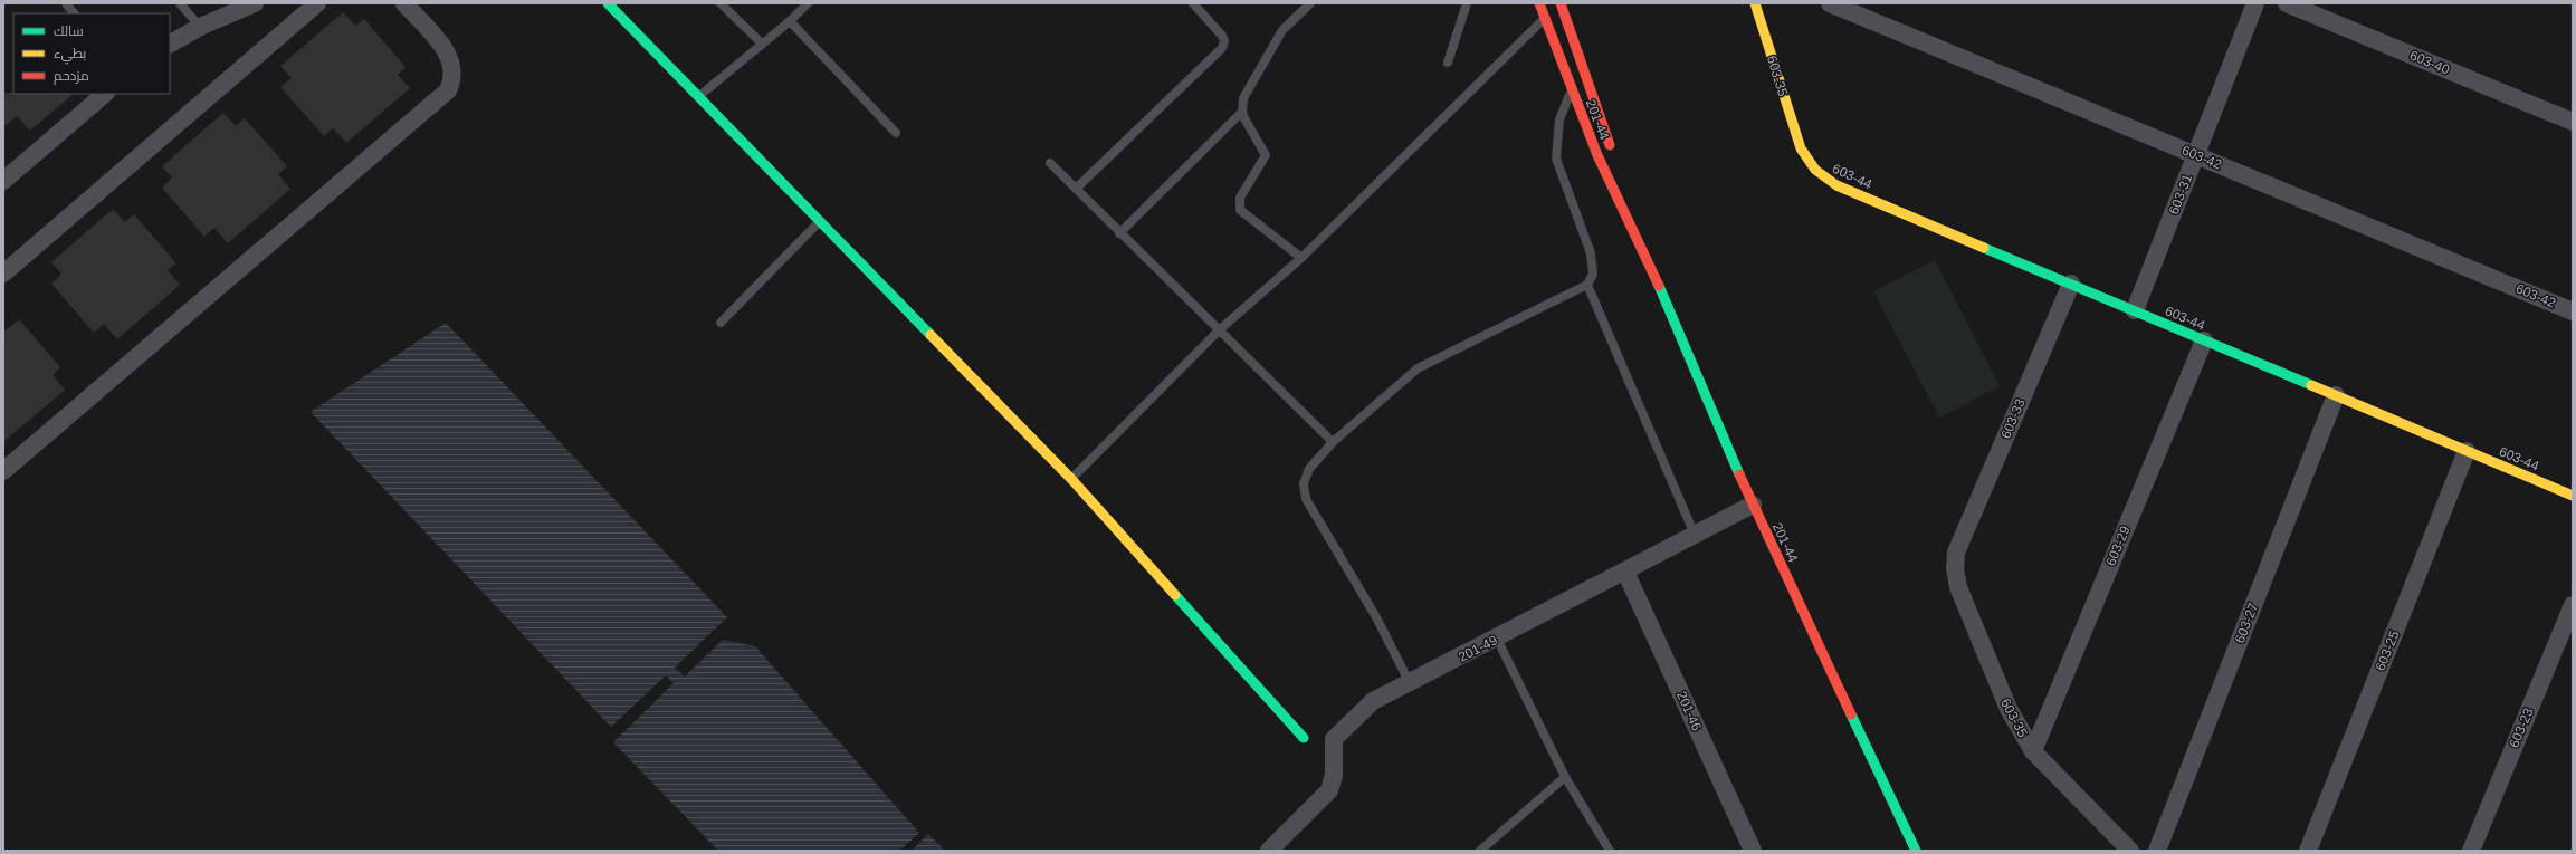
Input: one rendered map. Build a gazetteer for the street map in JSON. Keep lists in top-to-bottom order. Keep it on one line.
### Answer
{"streets":{"street":["603-40","603-35","201-44","603-42","603-44","603-31","603-33","603-29","603-27","201-49","603-25","201-46","603-23"]},"crossings":[["603-35","603-44"],["603-35","603-33"],["603-35","603-29"],["201-44","201-49"],["603-42","603-31"],["603-44","603-31"],["603-44","603-33"],["603-44","603-29"],["603-44","603-27"],["603-44","603-25"],["201-49","201-46"]],"legend":["سالك","بطيء","مزدحم"]}
